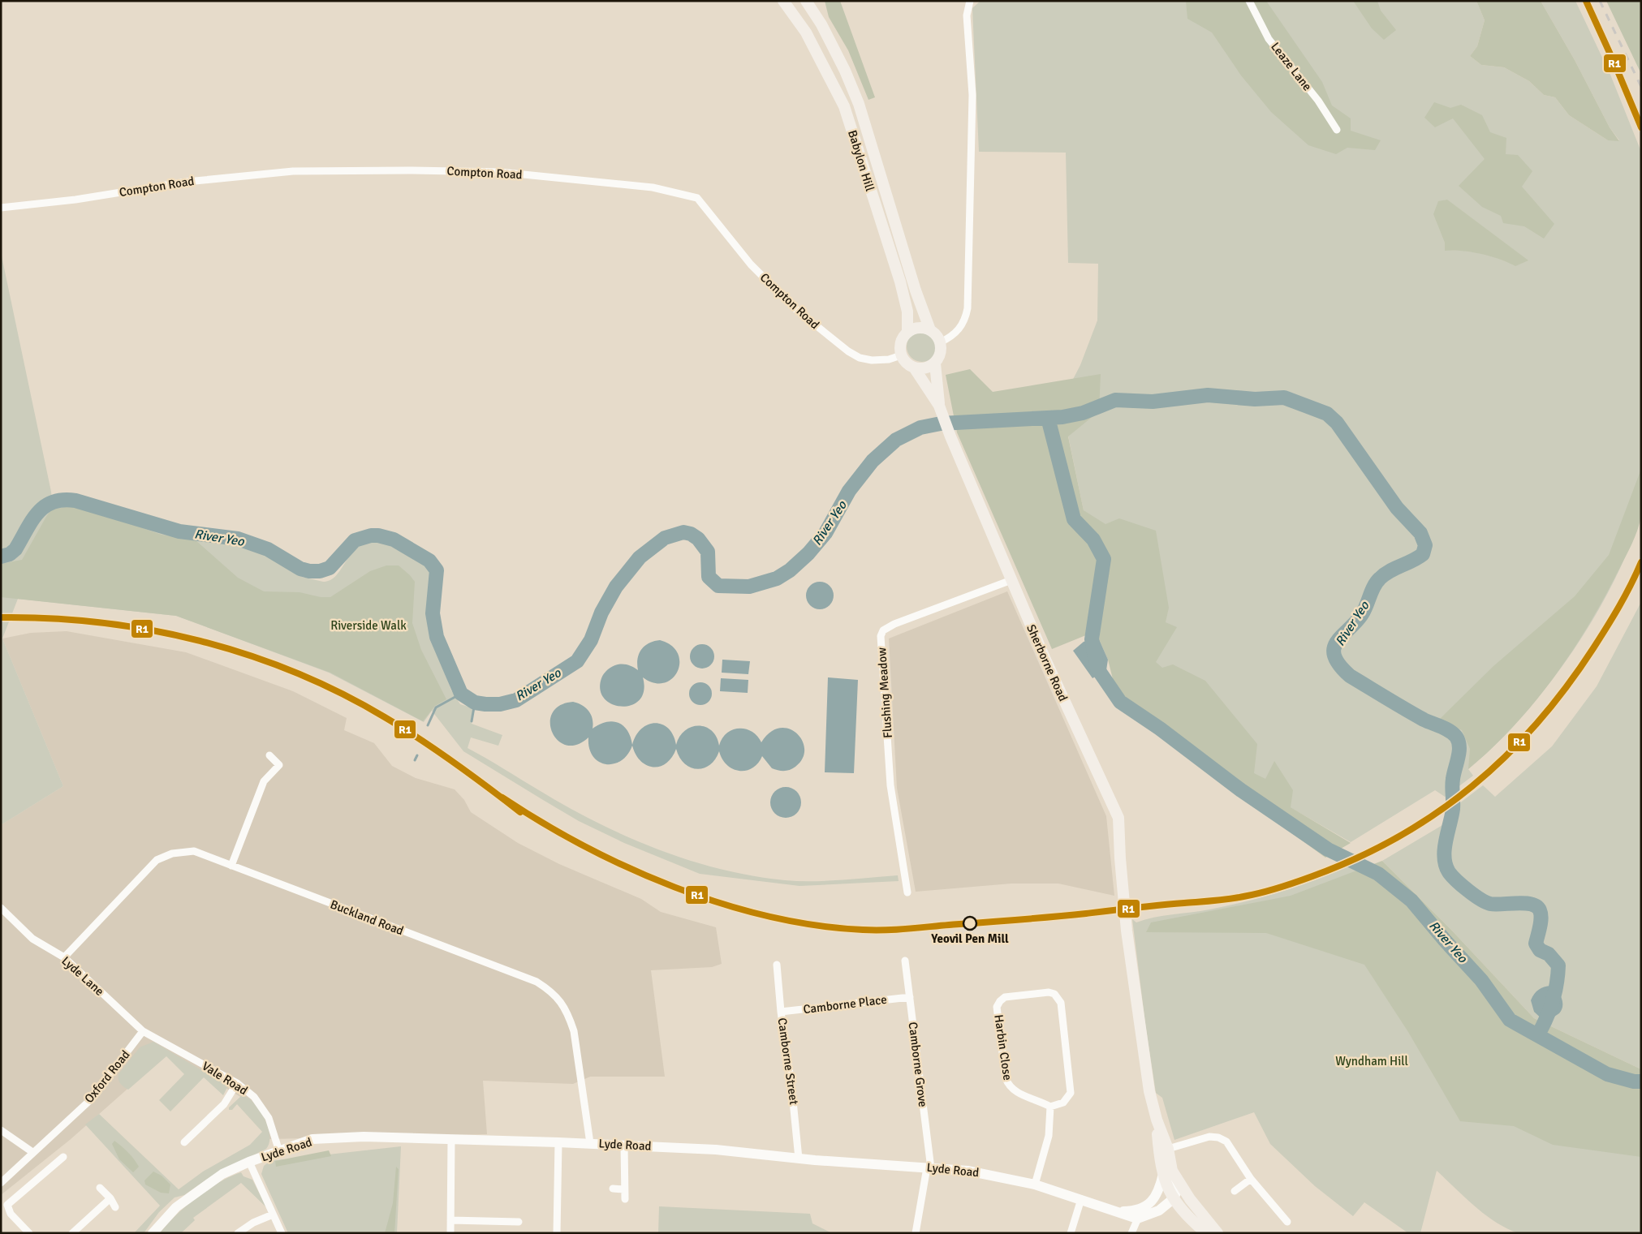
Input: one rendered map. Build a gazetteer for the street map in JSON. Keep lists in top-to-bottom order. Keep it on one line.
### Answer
{"streets":{"main road":["Babylon Hill","Sherborne Road"],"street":["Leaze Lane","Compton Road","Flushing Meadow","Buckland Road","Lyde Lane","Camborne Place","Harbin Close","Camborne Street","Camborne Grove","Oxford Road","Vale Road","Lyde Road"]},"crossings":[["Babylon Hill","Compton Road"],["Sherborne Road","Flushing Meadow"],["Buckland Road","Lyde Lane"],["Buckland Road","Lyde Road"],["Lyde Lane","Oxford Road"],["Lyde Lane","Vale Road"],["Camborne Place","Camborne Street"],["Camborne Place","Camborne Grove"],["Camborne Street","Lyde Road"],["Camborne Grove","Lyde Road"],["Oxford Road","Vale Road"],["Vale Road","Lyde Road"]],"water":["River Yeo"],"parks":["Riverside Walk","Wyndham Hill"],"places":["Yeovil Pen Mill"],"lines":["transit line R1"]}
